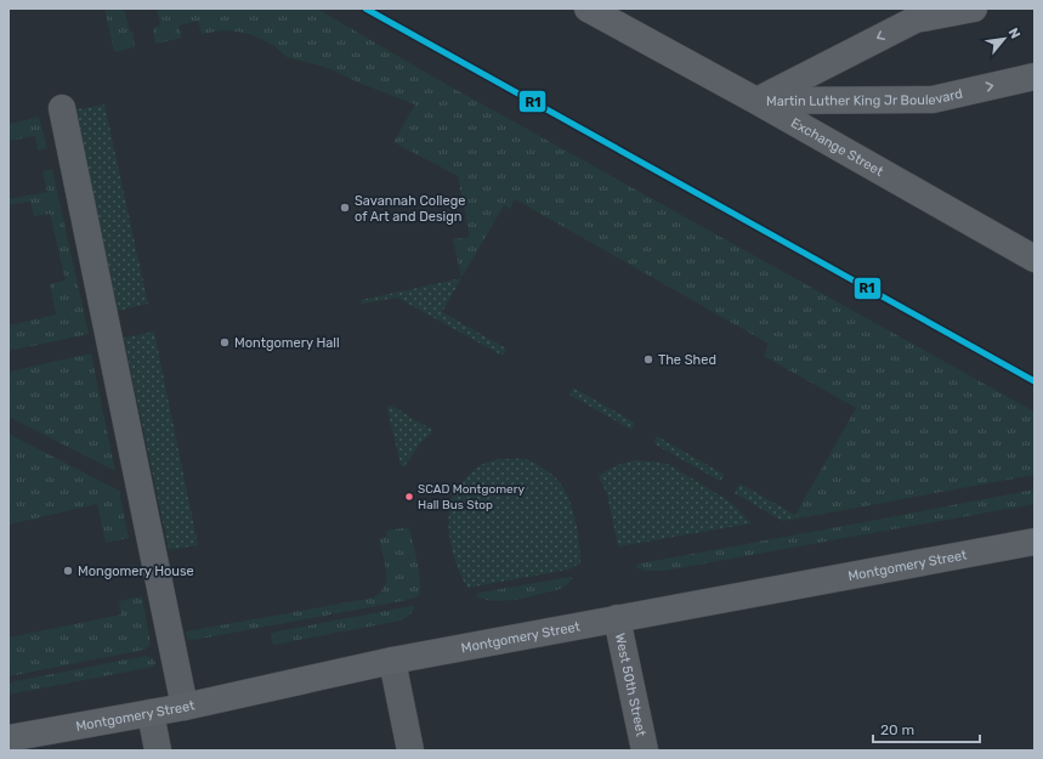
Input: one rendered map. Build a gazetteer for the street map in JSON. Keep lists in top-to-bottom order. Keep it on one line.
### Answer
{"streets":{"main road":["Martin Luther King Jr Boulevard","Exchange Street","Montgomery Street"],"street":["West 50th Street"]},"crossings":[["Martin Luther King Jr Boulevard","Exchange Street"],["Montgomery Street","West 50th Street"]],"places":["Savannah College of Art and Design","Montgomery Hall","The Shed","SCAD Montgomery Hall Bus Stop","Mongomery House"],"lines":["transit line R1"],"scale_bar":"20 m","north":"top right"}
